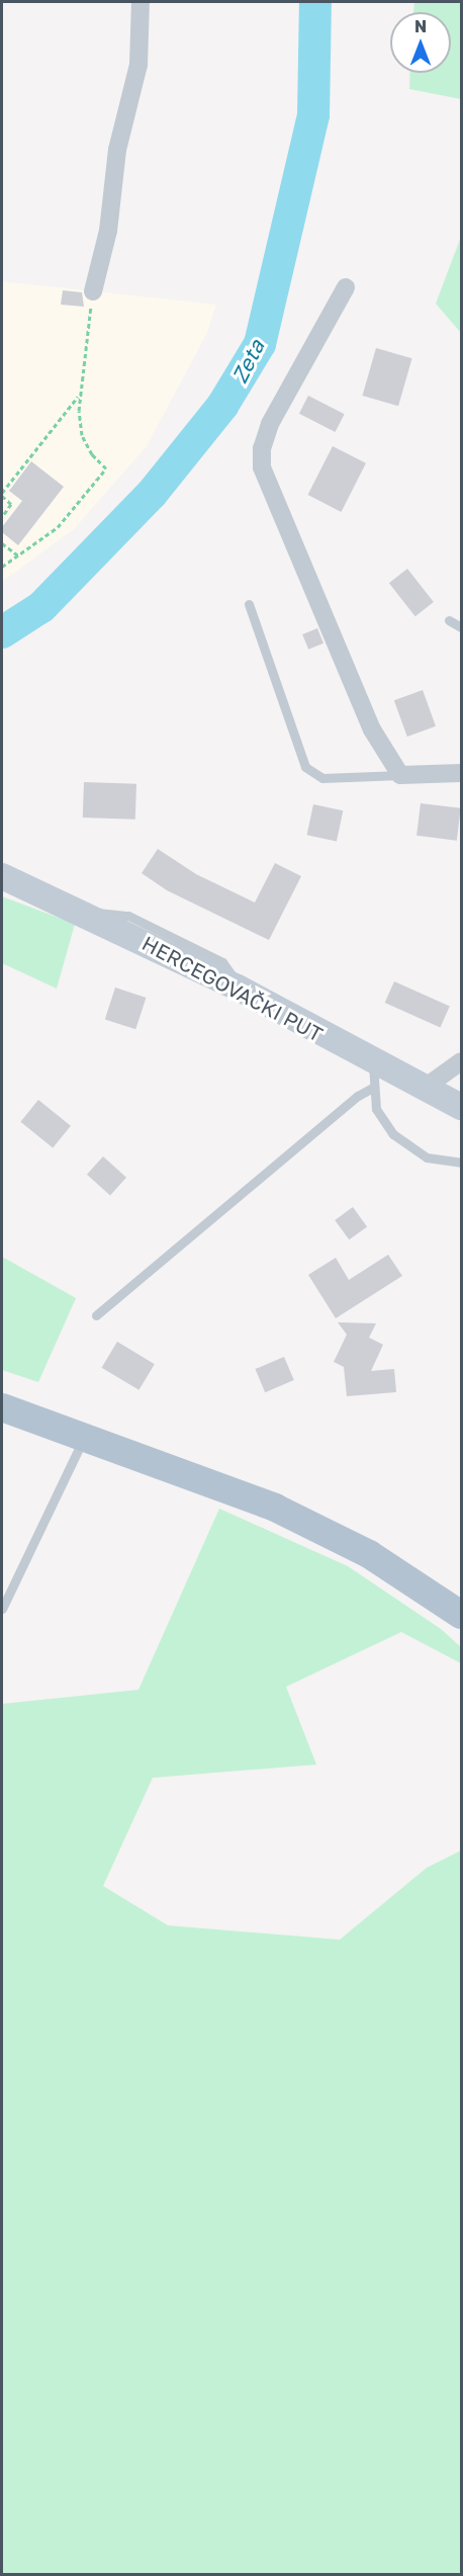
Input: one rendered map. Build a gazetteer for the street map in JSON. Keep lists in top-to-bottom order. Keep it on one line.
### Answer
{"streets":{"main road":["HERCEGOVAČKI PUT"]},"water":["Zeta"],"north":"top"}
